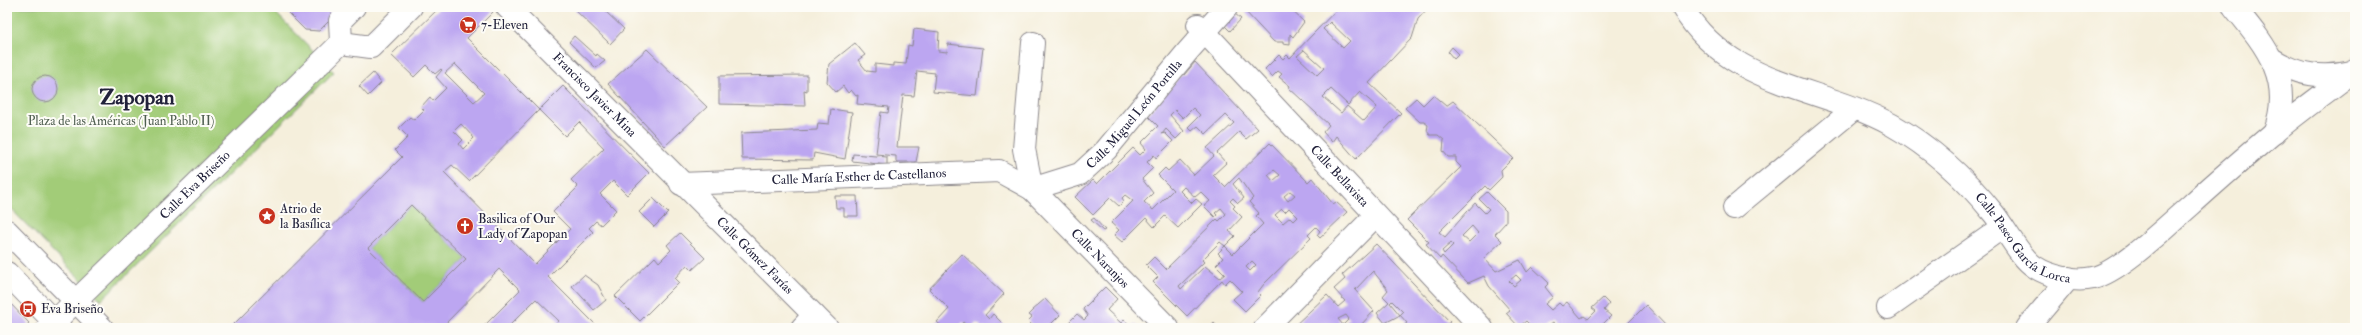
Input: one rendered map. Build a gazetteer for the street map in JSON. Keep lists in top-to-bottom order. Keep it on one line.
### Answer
{"streets":{"street":["Francisco Javier Mina","Calle Miguel León Portilla","Calle María Esther de Castellanos","Calle Bellavista","Calle Eva Briseño","Calle Paseo García Lorca","Calle Gómez Farías","Calle Naranjos"]},"crossings":[["Francisco Javier Mina","Calle María Esther de Castellanos"],["Francisco Javier Mina","Calle Gómez Farías"],["Calle Miguel León Portilla","Calle María Esther de Castellanos"],["Calle Miguel León Portilla","Calle Bellavista"],["Calle Miguel León Portilla","Calle Naranjos"],["Calle María Esther de Castellanos","Calle Gómez Farías"],["Calle María Esther de Castellanos","Calle Naranjos"]],"districts":["Zapopan"],"parks":["Plaza de las Américas (Juan Pablo II)"],"places":{"supermarket":["7-Eleven"],"place":["Atrio de la Basílica"],"church":["Basilica of Our Lady of Zapopan"],"bus stop":["Eva Briseño"]}}
